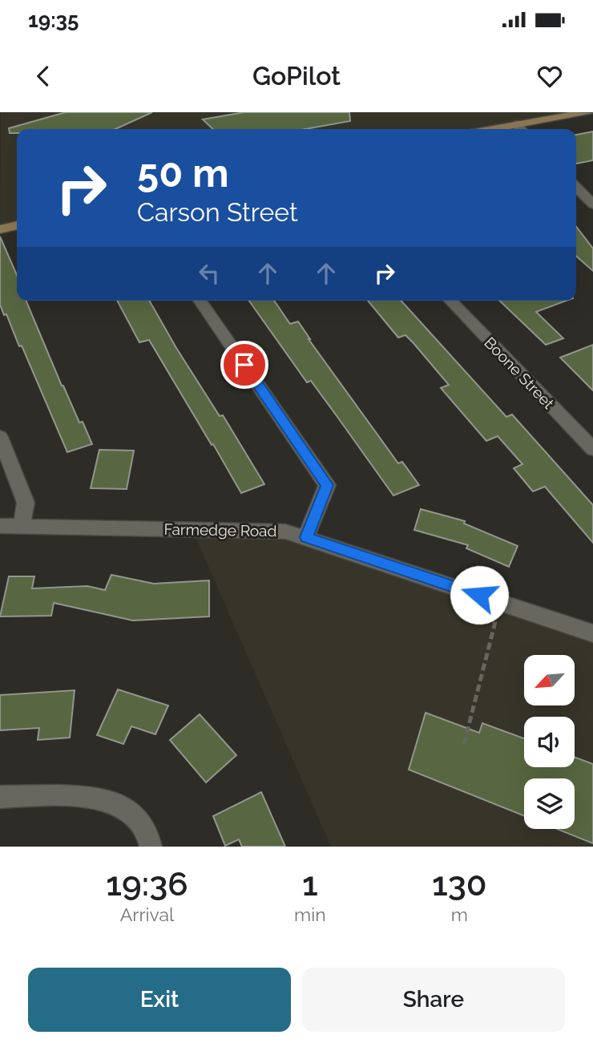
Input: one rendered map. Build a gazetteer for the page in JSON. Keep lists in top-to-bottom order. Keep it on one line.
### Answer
{"streets":{"street":["Boone Street","Farmedge Road"]},"north":"bottom left","page":{"status":"19:35","header":"GoPilot","turn":["50 m","Carson Street"],"eta":["19:36","Arrival","1","min","130","m"],"buttons":["Exit","Share"]}}
